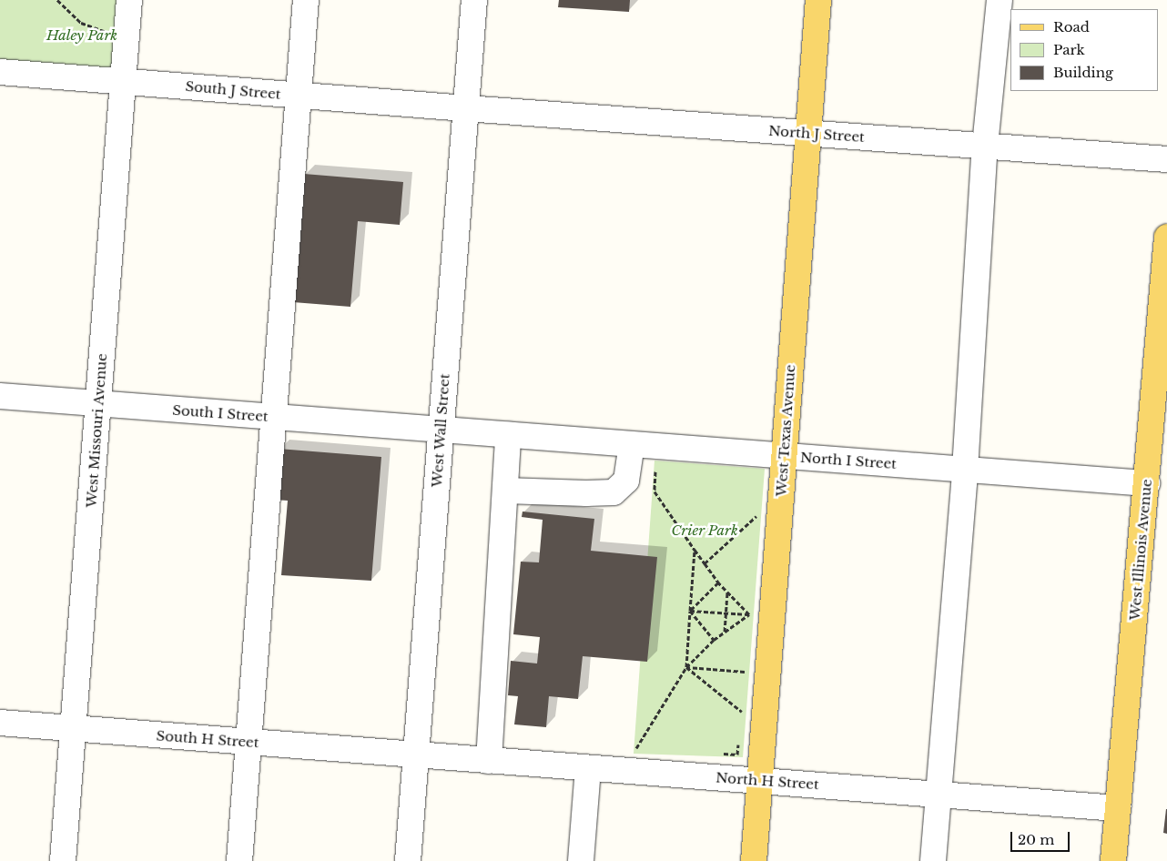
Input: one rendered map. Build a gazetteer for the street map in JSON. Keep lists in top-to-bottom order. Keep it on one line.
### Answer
{"streets":{"main road":["West Texas Avenue","West Illinois Avenue"],"street":["South J Street","North J Street","South I Street","West Missouri Avenue","West Wall Street","North I Street","South H Street","North H Street"]},"crossings":[["South J Street","North J Street"],["South J Street","West Missouri Avenue"],["South J Street","West Wall Street"],["North J Street","West Wall Street"],["North J Street","West Texas Avenue"],["South I Street","West Missouri Avenue"],["South I Street","West Wall Street"],["South I Street","North I Street"],["West Missouri Avenue","South H Street"],["West Wall Street","North I Street"],["West Wall Street","South H Street"],["West Wall Street","North H Street"],["West Texas Avenue","North I Street"],["West Texas Avenue","North H Street"],["North I Street","West Illinois Avenue"],["West Illinois Avenue","North H Street"],["South H Street","North H Street"]],"parks":["Haley Park","Crier Park"],"legend":["Road","Park","Building"],"scale_bar":"20 m"}
